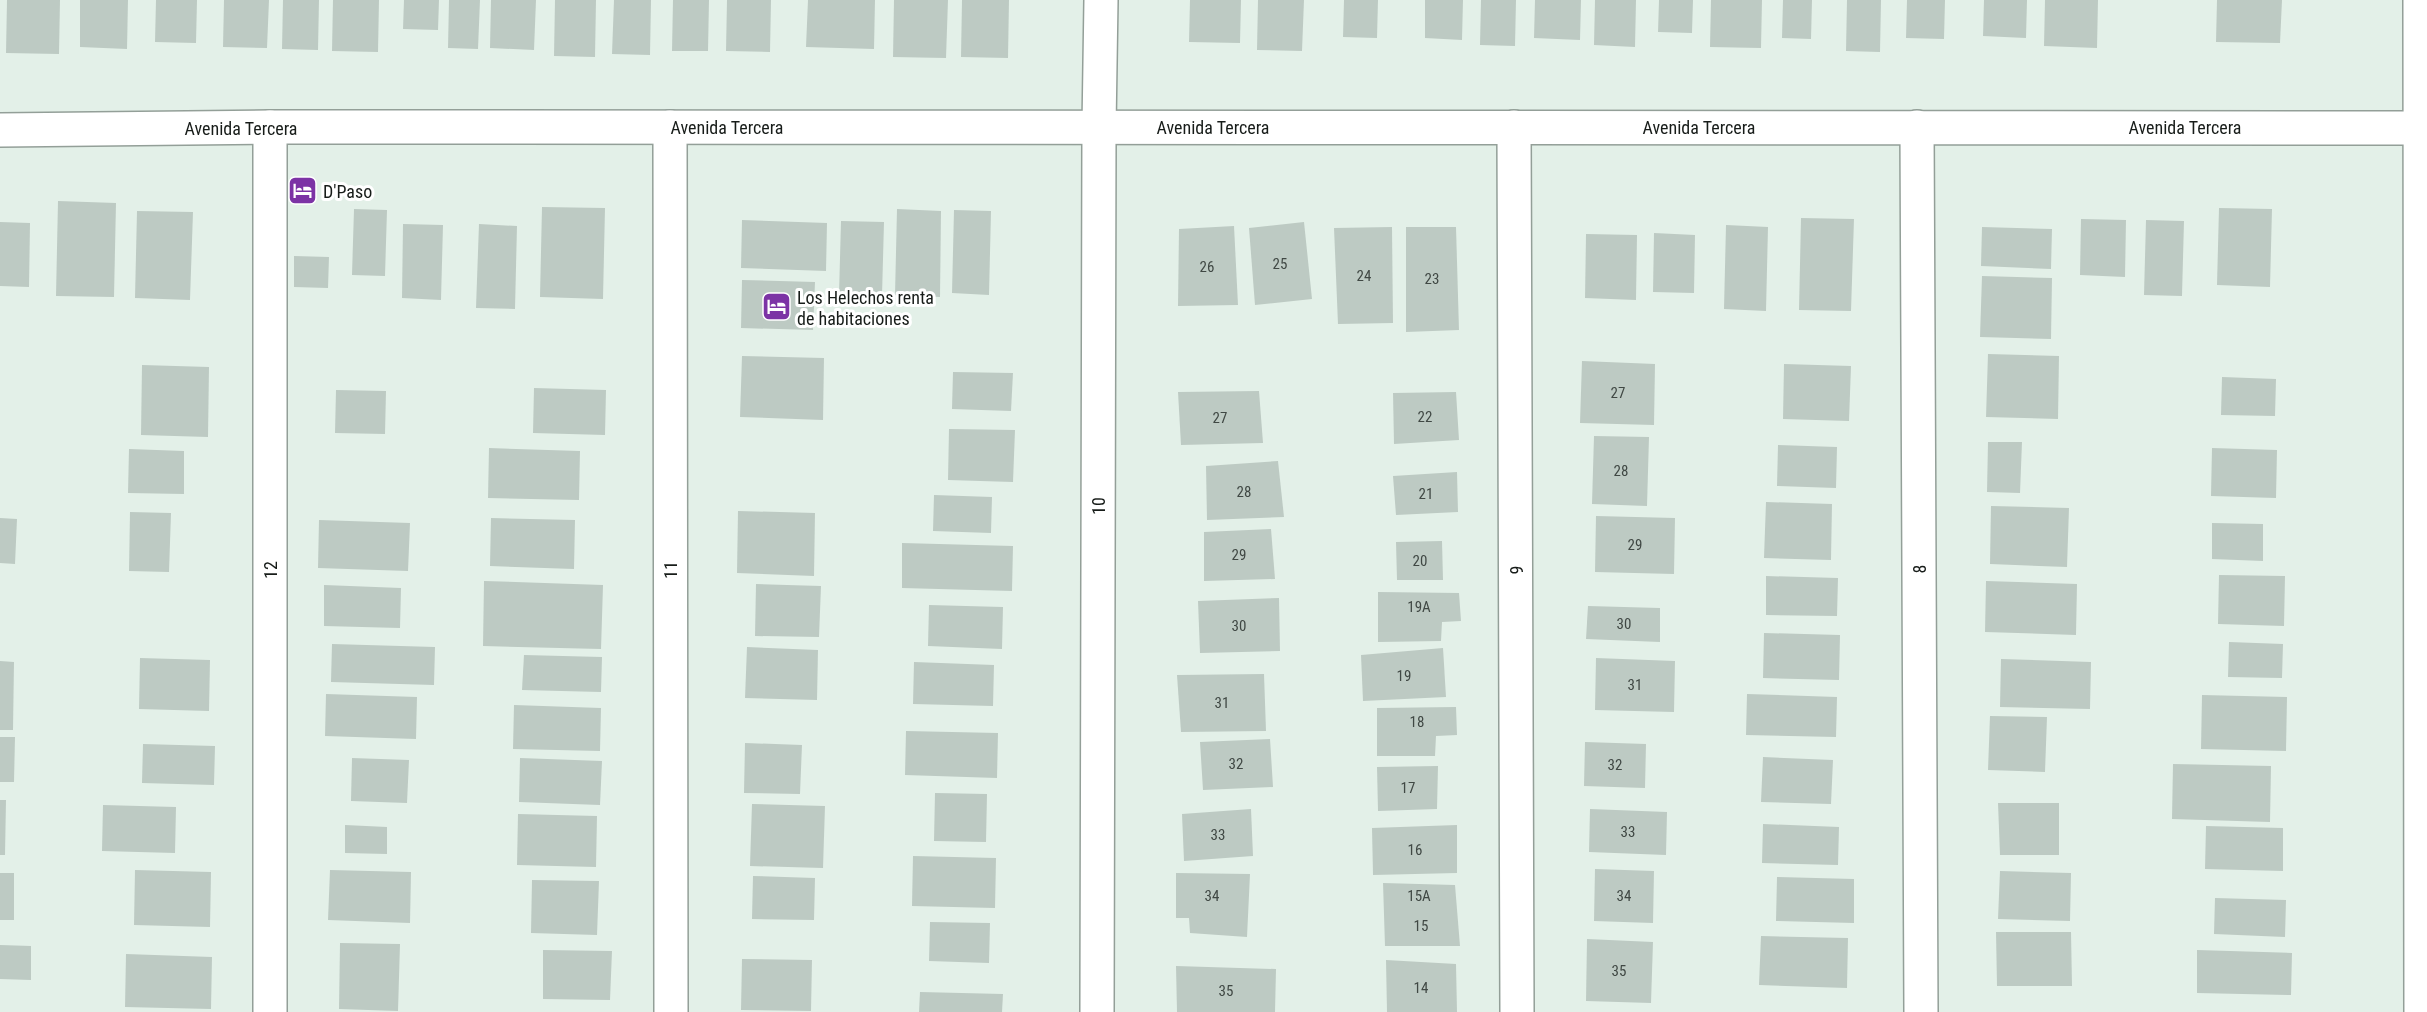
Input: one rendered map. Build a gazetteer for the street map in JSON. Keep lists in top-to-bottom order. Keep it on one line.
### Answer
{"streets":{"street":["Avenida Tercera","10","8","12","11","9"]},"crossings":[["Avenida Tercera","10"],["Avenida Tercera","8"],["Avenida Tercera","12"],["Avenida Tercera","11"],["Avenida Tercera","9"]],"places":{"hotel":["D'Paso","Los Helechos renta de habitaciones"]},"house_numbers":["25","26","24","23","27","22","27","28","28","21","29","29","20","19A","30","30","19","31","31","18","32","32","17","33","33","16","34","15A","34","15","35","14","35"]}
